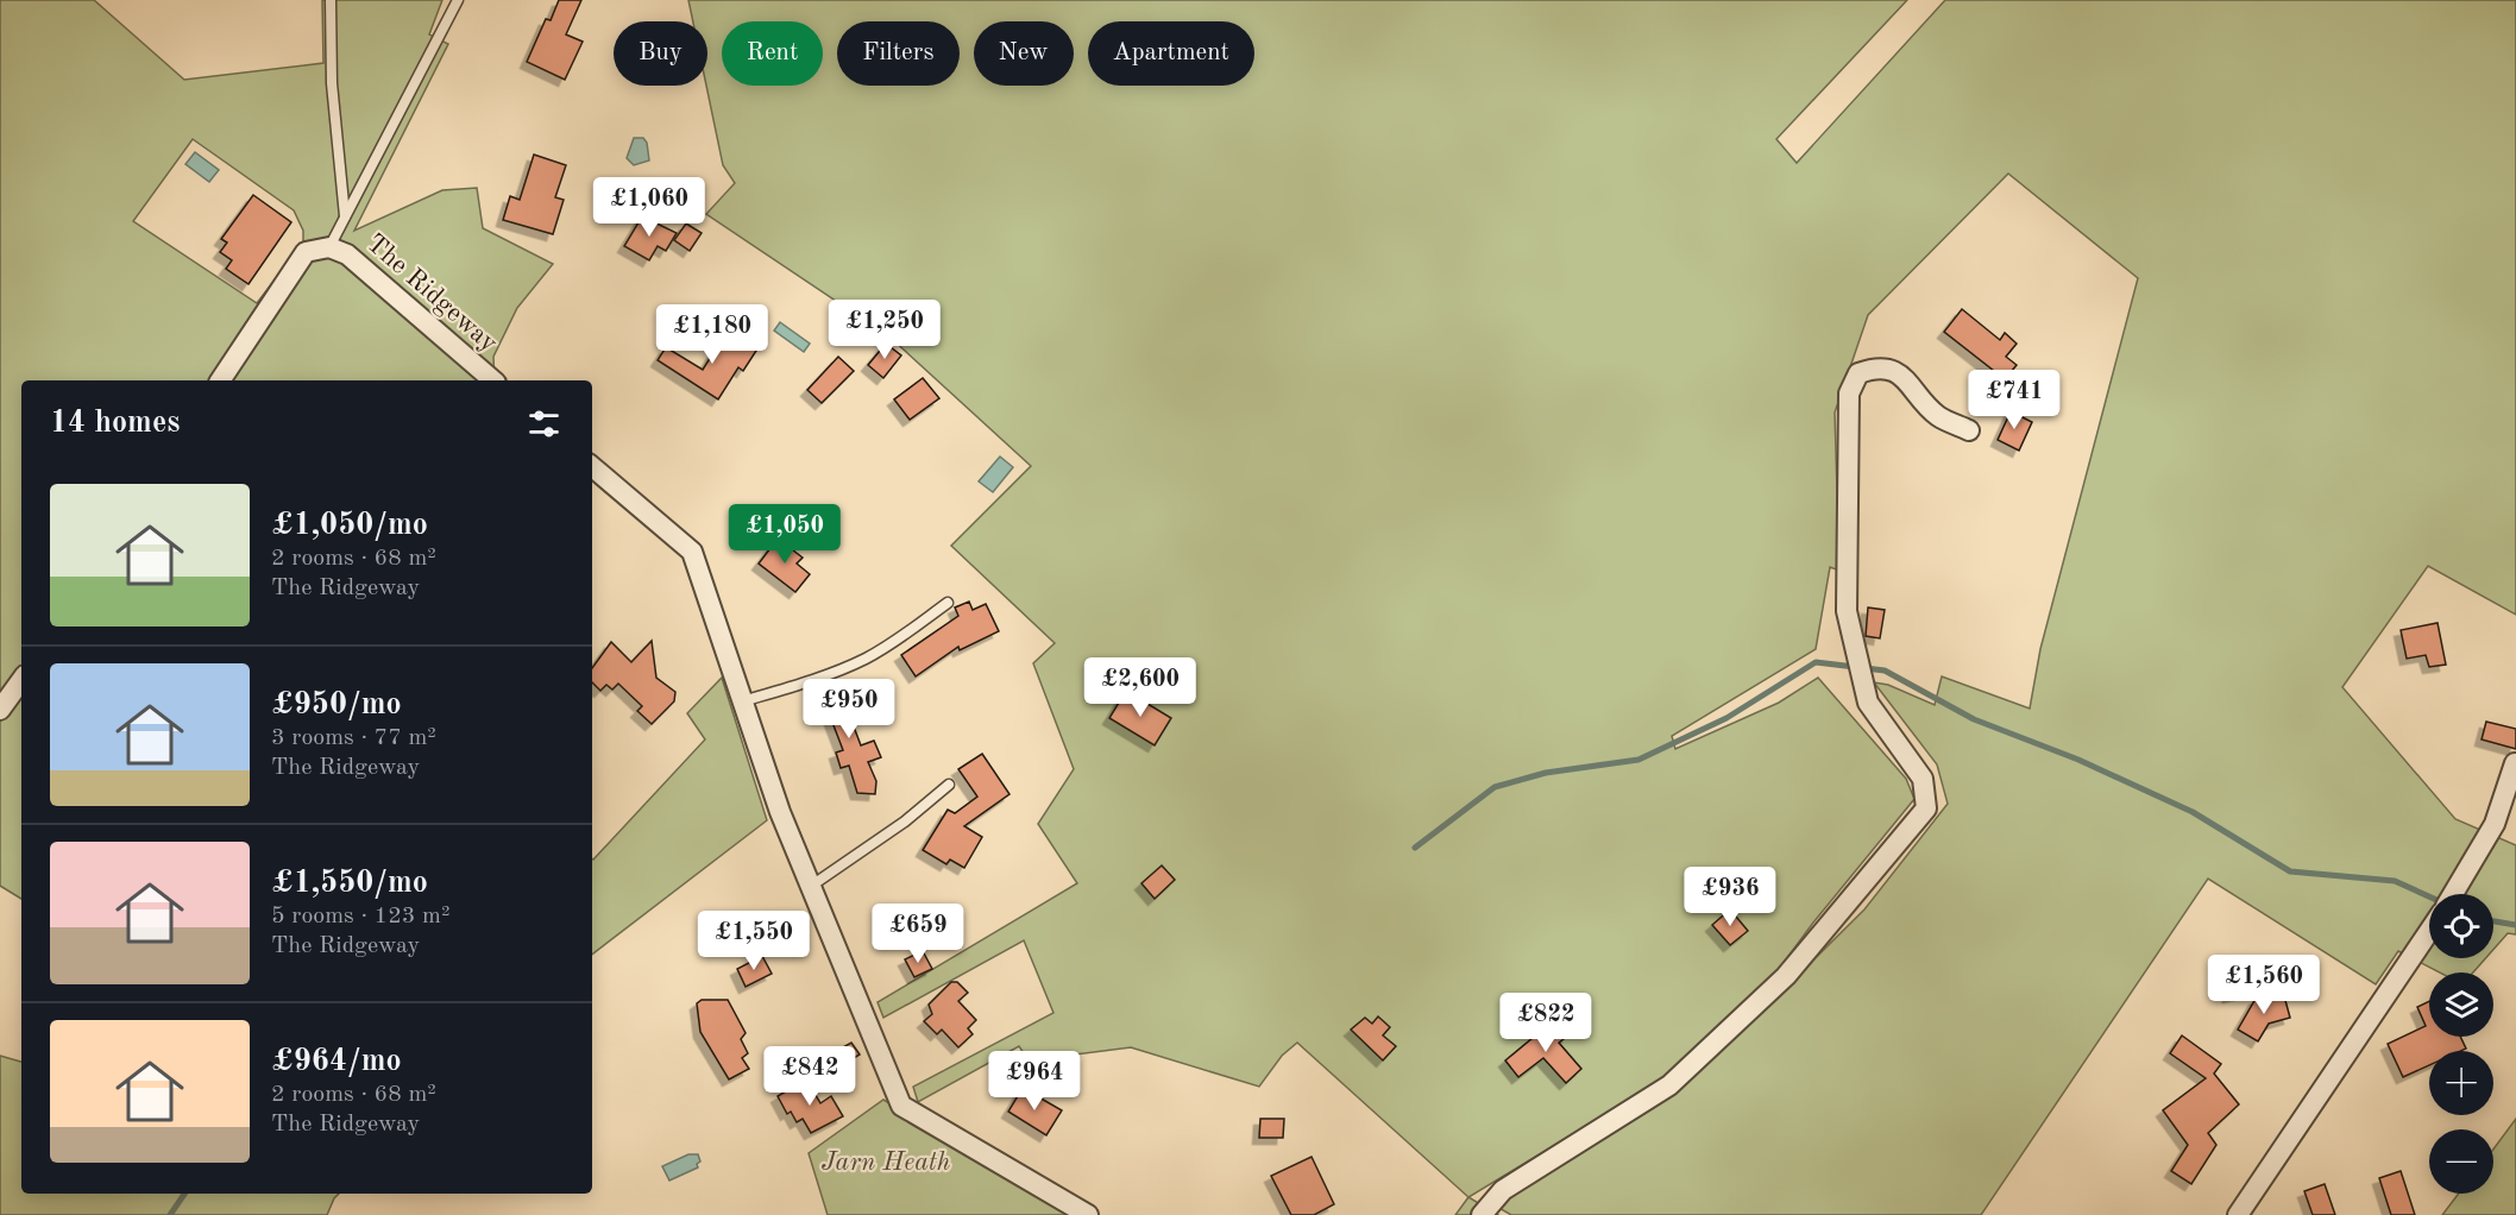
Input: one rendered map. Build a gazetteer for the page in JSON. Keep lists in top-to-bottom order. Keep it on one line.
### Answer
{"streets":{"street":["The Ridgeway"]},"parks":["Jarn Heath"],"page":{"chip":["Buy","Rent","Filters","New","Apartment"],"price":["£1,060","£1,250","£1,180","£741","£1,050","£2,600","£950","£936","£659","£1,550","£1,560","£822","£842","£964"],"heading":"14 homes","list":[{"name":"£1,050/mo","note":"2 rooms · 68 m² · The Ridgeway"},{"name":"£950/mo","note":"3 rooms · 77 m² · The Ridgeway"},{"name":"£1,550/mo","note":"5 rooms · 123 m² · The Ridgeway"},{"name":"£964/mo","note":"2 rooms · 68 m² · The Ridgeway"}],"map_buttons":["+","−"]}}
